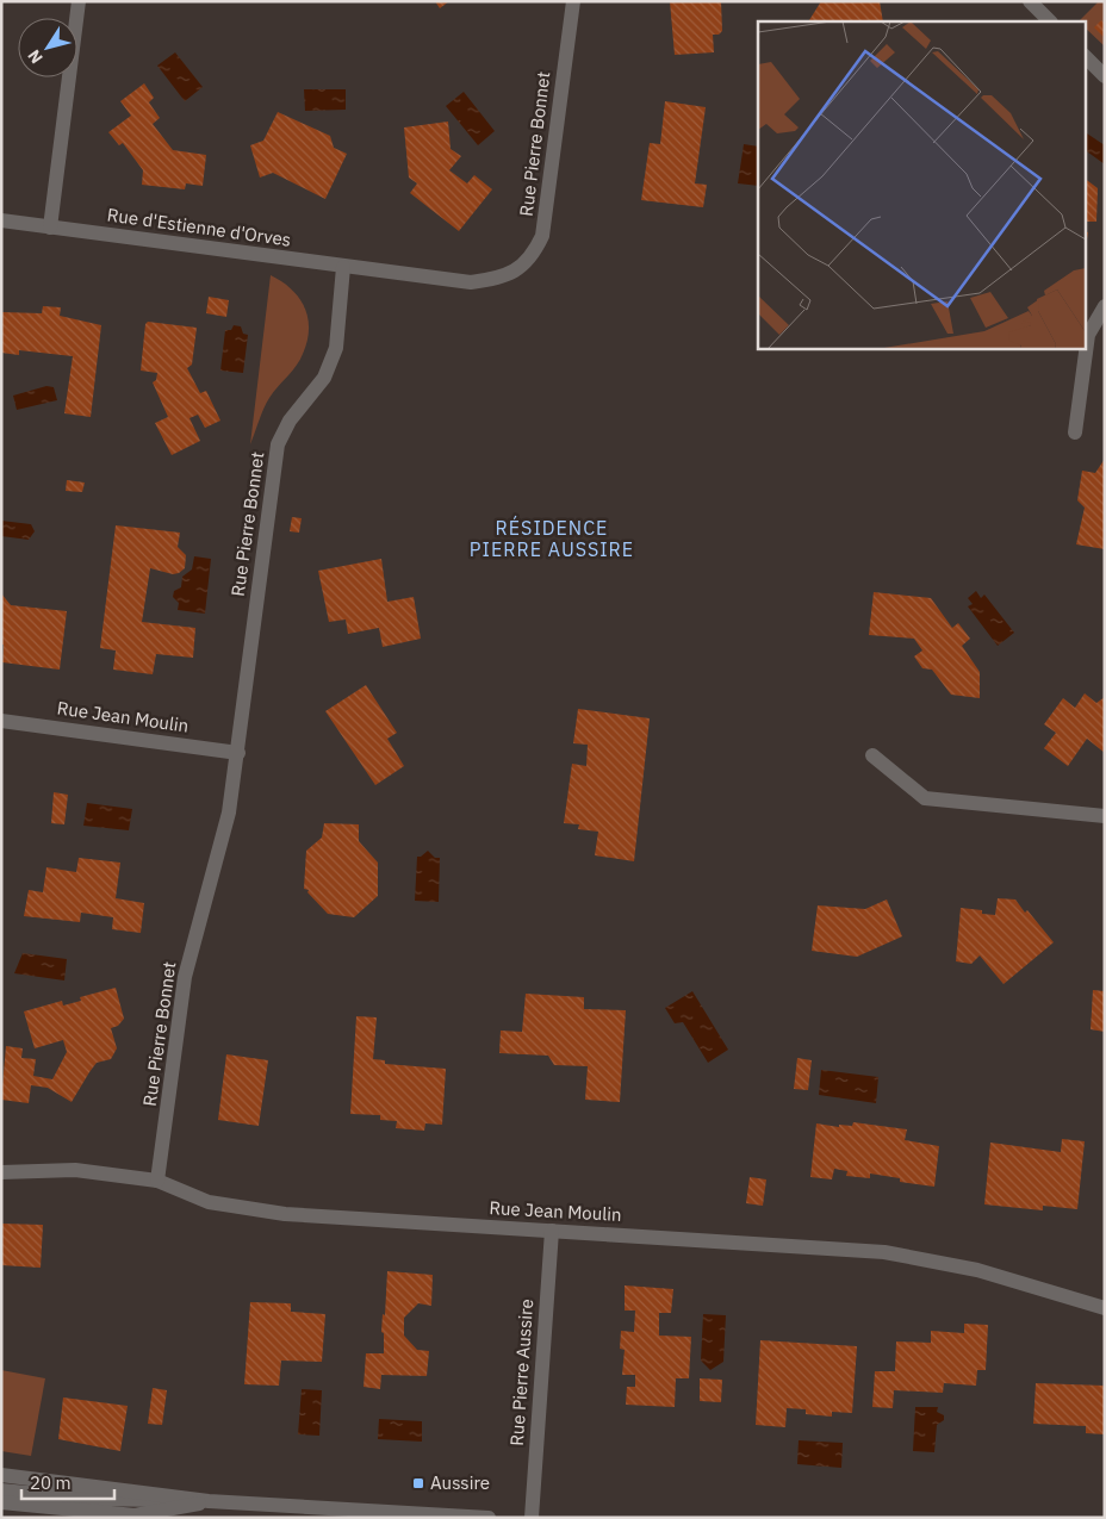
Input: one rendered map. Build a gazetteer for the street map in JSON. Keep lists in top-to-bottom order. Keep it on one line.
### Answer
{"streets":{"street":["Rue Pierre Bonnet","Rue d'Estienne d'Orves","Rue Jean Moulin","Rue Pierre Aussire"]},"crossings":[["Rue Pierre Bonnet","Rue d'Estienne d'Orves"],["Rue Pierre Bonnet","Rue Jean Moulin"],["Rue Jean Moulin","Rue Pierre Aussire"]],"districts":["RÉSIDENCE PIERRE AUSSIRE"],"places":{"transit":["Aussire"]},"scale_bar":"20 m","north":"bottom left"}
